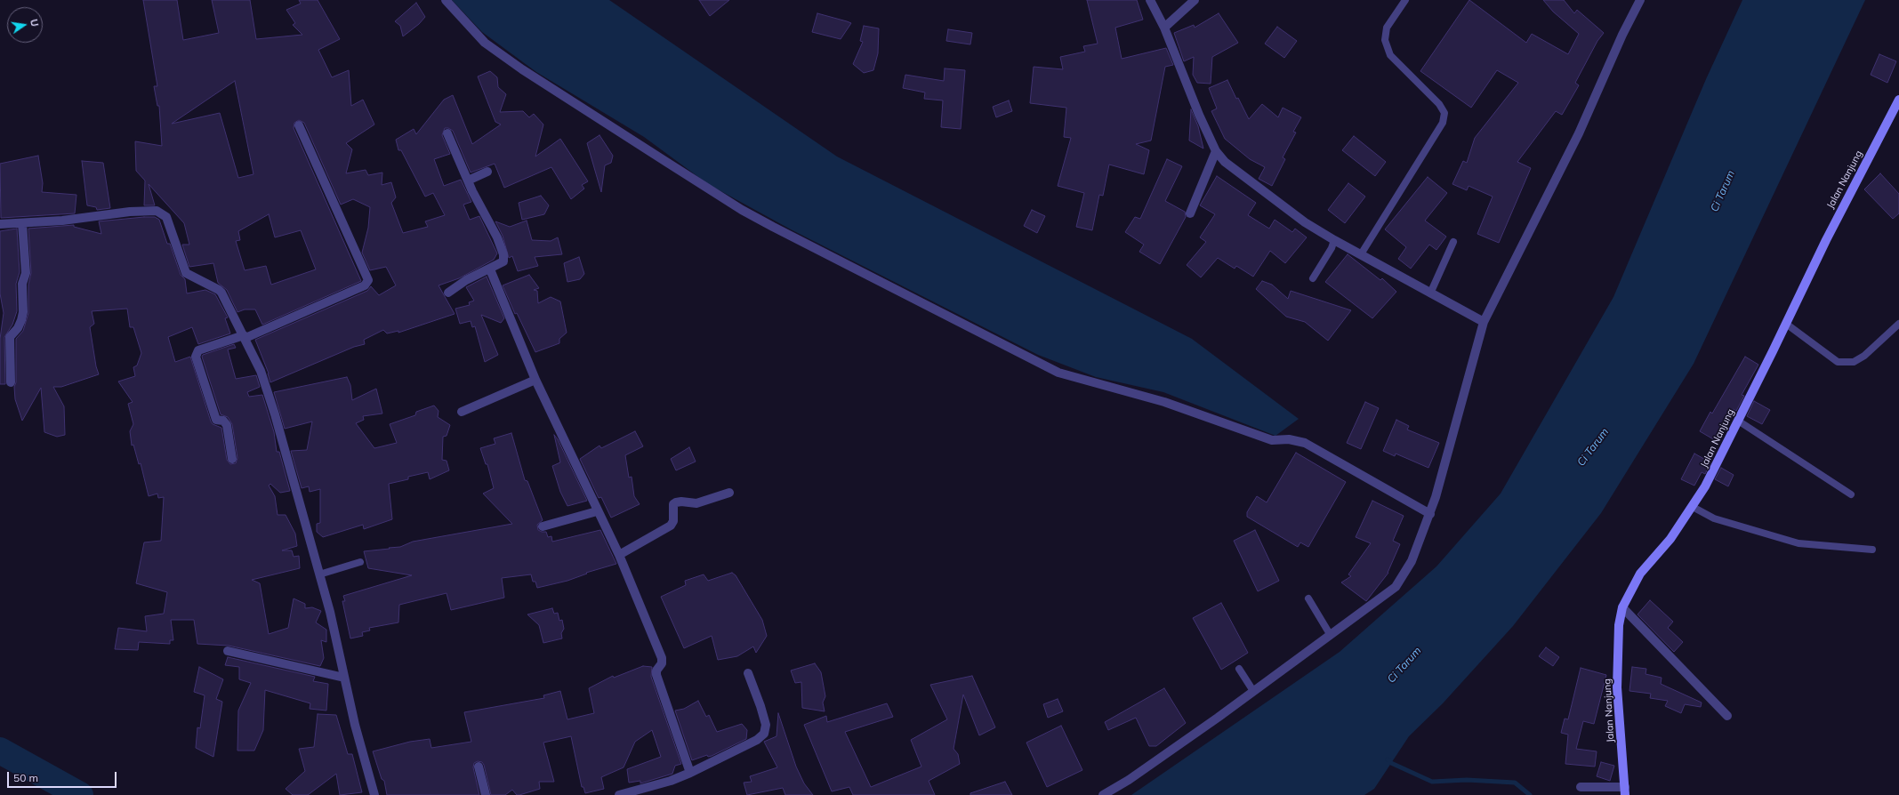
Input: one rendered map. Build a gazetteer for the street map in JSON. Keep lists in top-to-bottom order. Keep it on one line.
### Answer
{"streets":{"main road":["Jalan Nanjung"]},"water":["Ci Tarum"],"scale_bar":"50 m","north":"right"}
